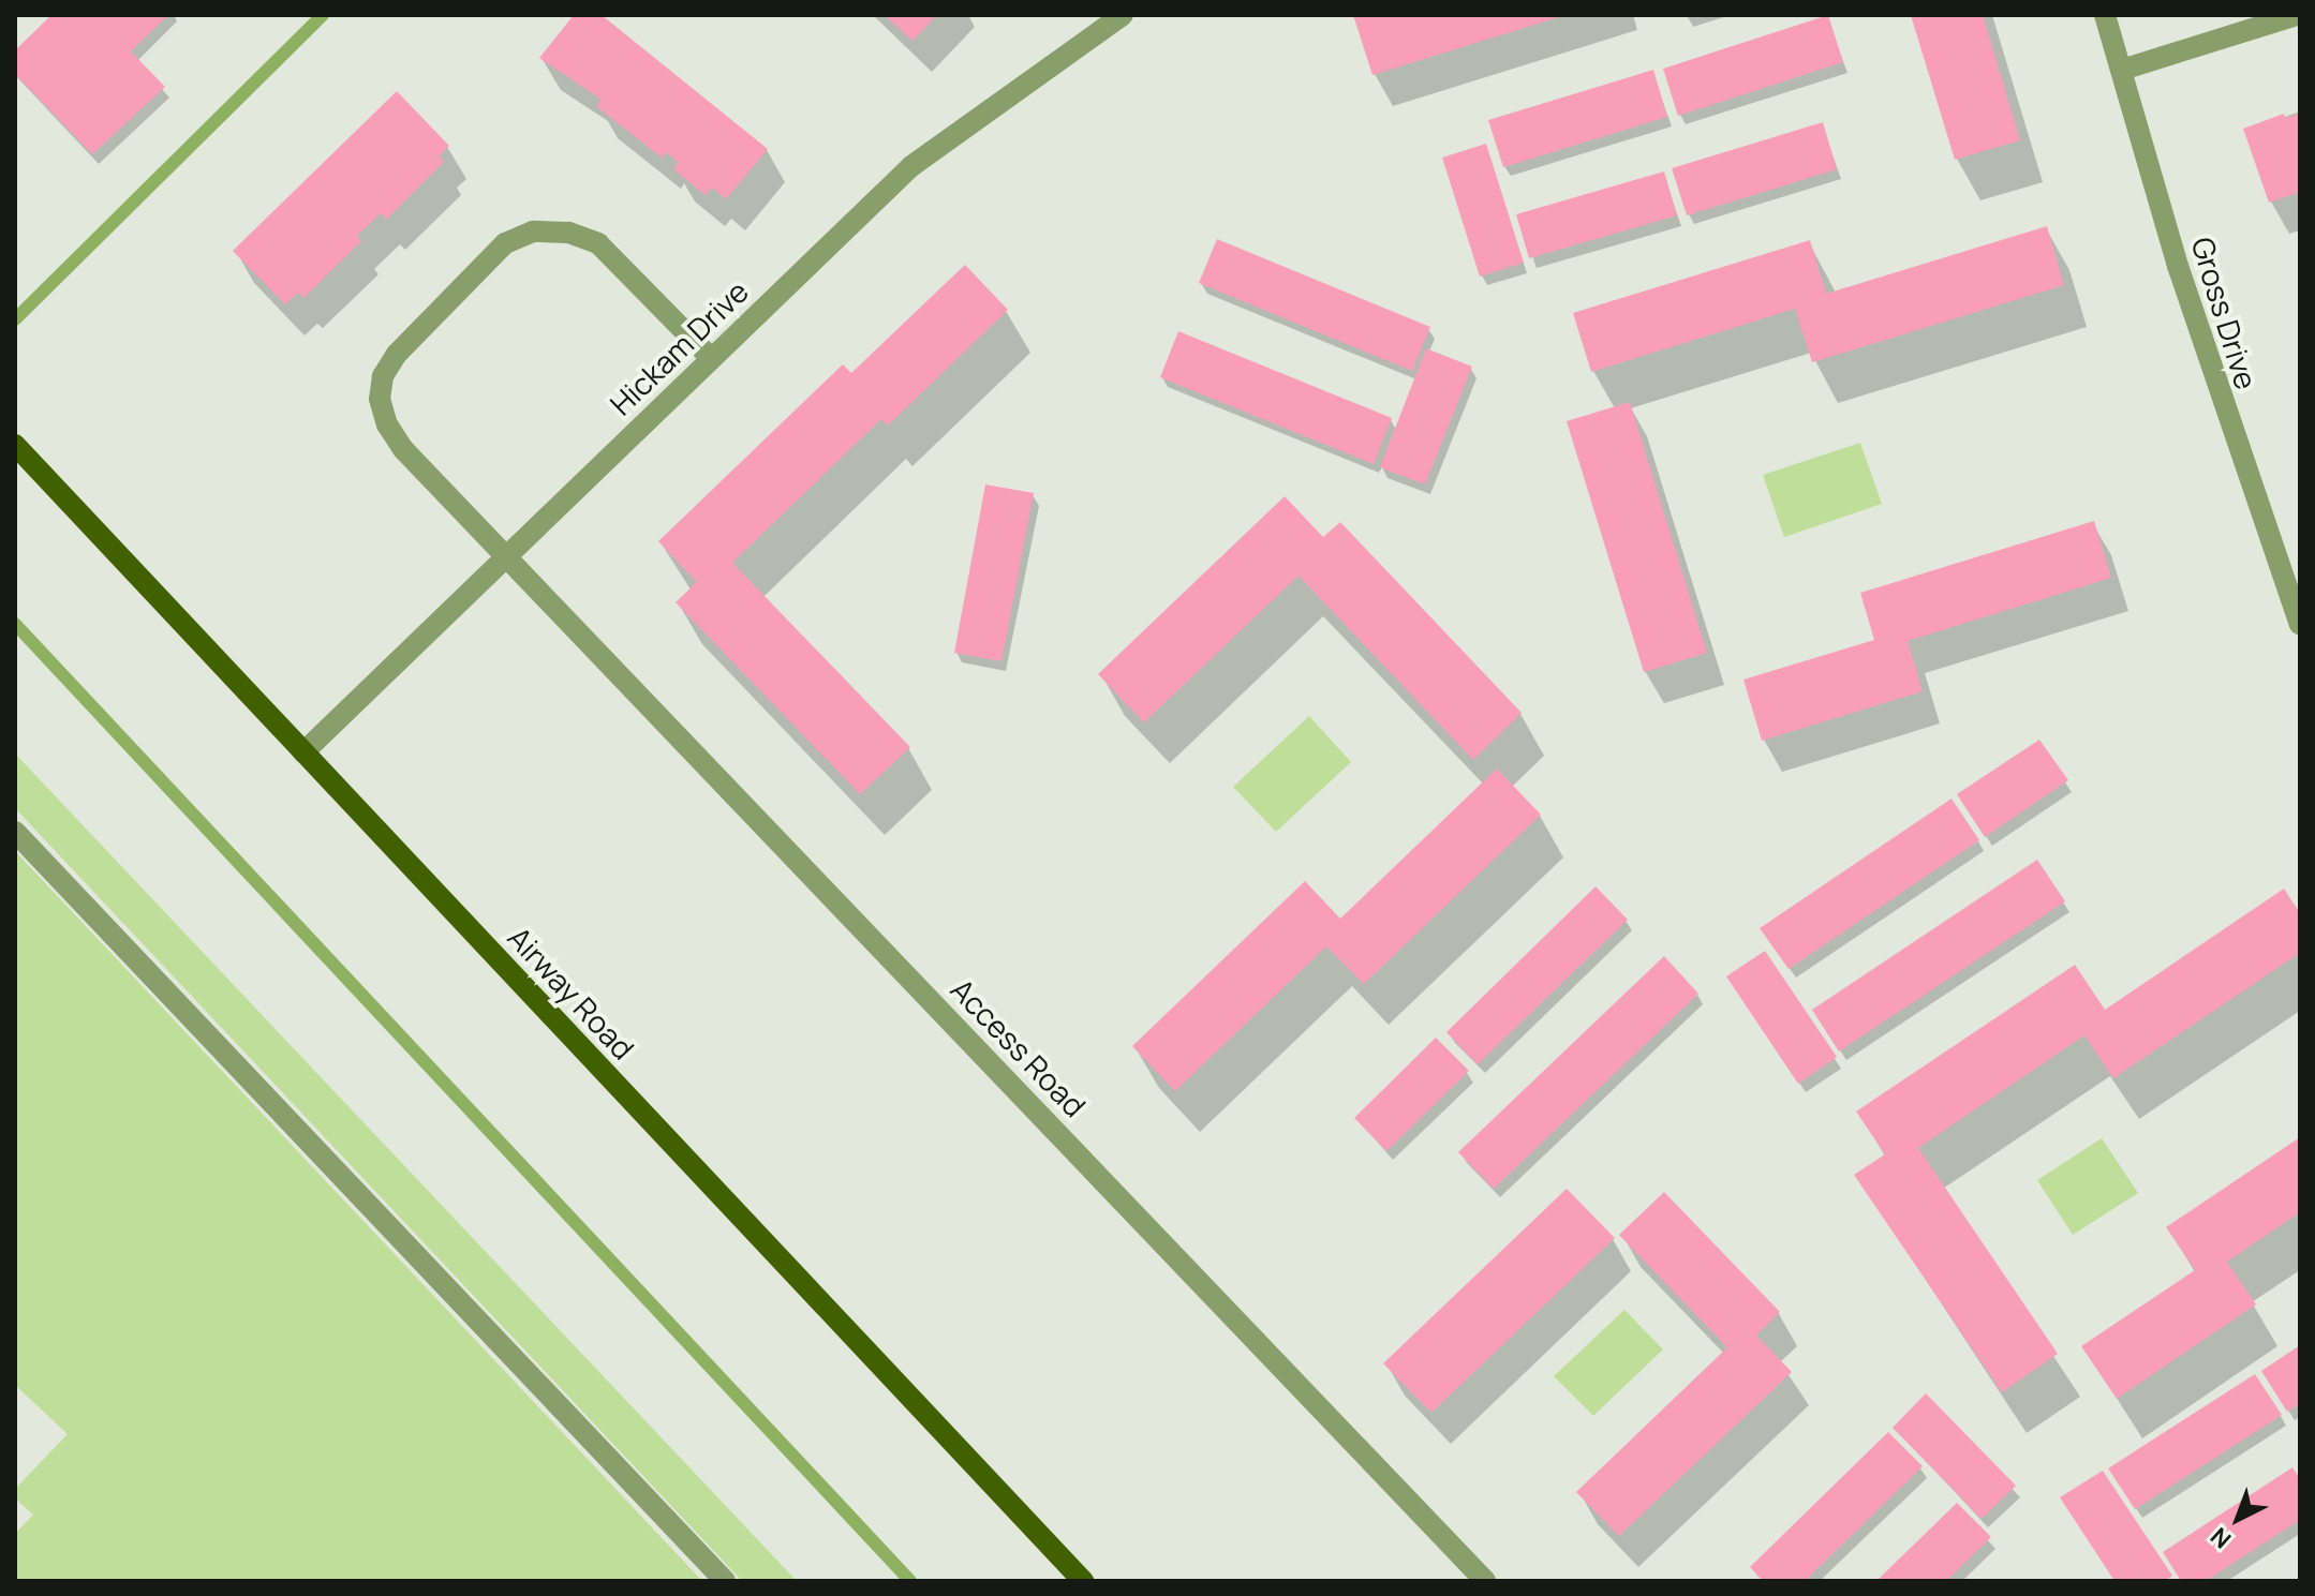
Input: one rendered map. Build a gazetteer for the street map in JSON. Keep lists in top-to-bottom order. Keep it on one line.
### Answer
{"streets":{"main road":["Airway Road"],"street":["Gross Drive","Hickam Drive","Access Road"]},"crossings":[["Hickam Drive","Airway Road"],["Hickam Drive","Access Road"]],"north":"bottom left"}
